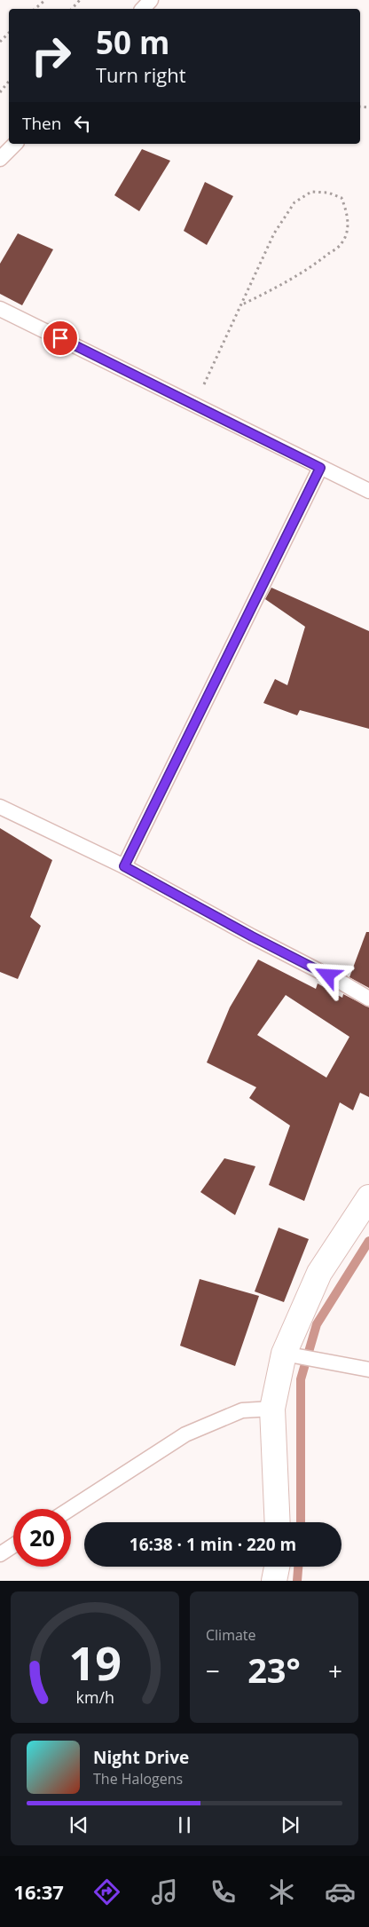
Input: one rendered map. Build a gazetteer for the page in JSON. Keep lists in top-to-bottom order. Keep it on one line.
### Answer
{"page":{"turn":["50 m","Turn right"],"then":"Then","limit":"20","trip":"16:38 · 1 min · 220 m","tile":"Climate","heat":["−","23°","+"],"song":["Night Drive","The Halogens"],"tabs":"16:37","gauge":["19","km/h"]}}
